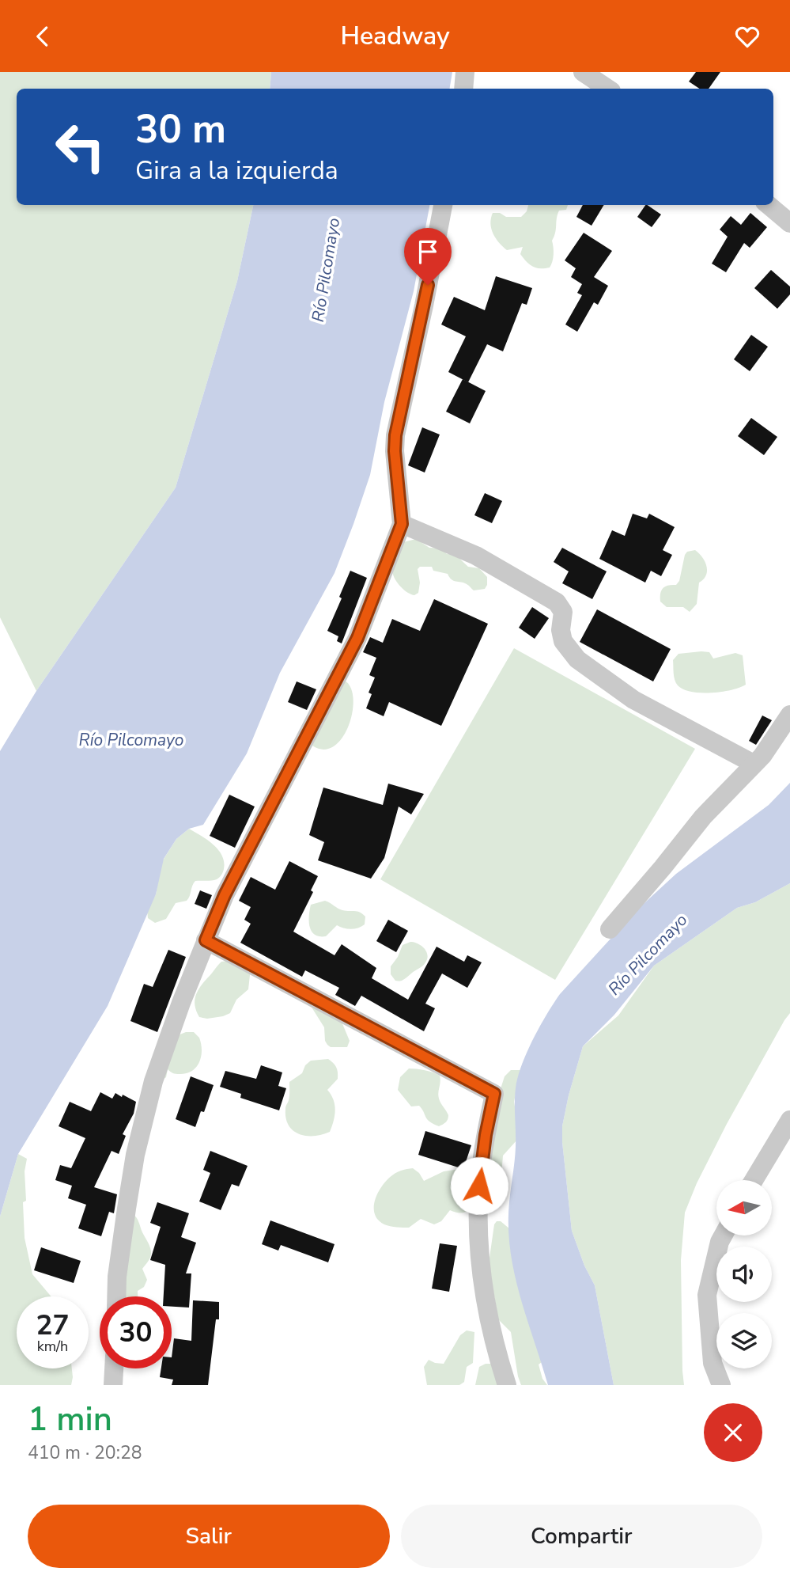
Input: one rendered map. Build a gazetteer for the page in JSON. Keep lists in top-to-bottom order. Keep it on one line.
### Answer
{"water":["Río Pilcomayo"],"north":"left","page":{"header":"Headway","turn":["30 m","Gira a la izquierda"],"speed":"27 km/h","limit":"30","heading":["1 min","410 m · 20:28"],"buttons":["Salir","Compartir"]}}
